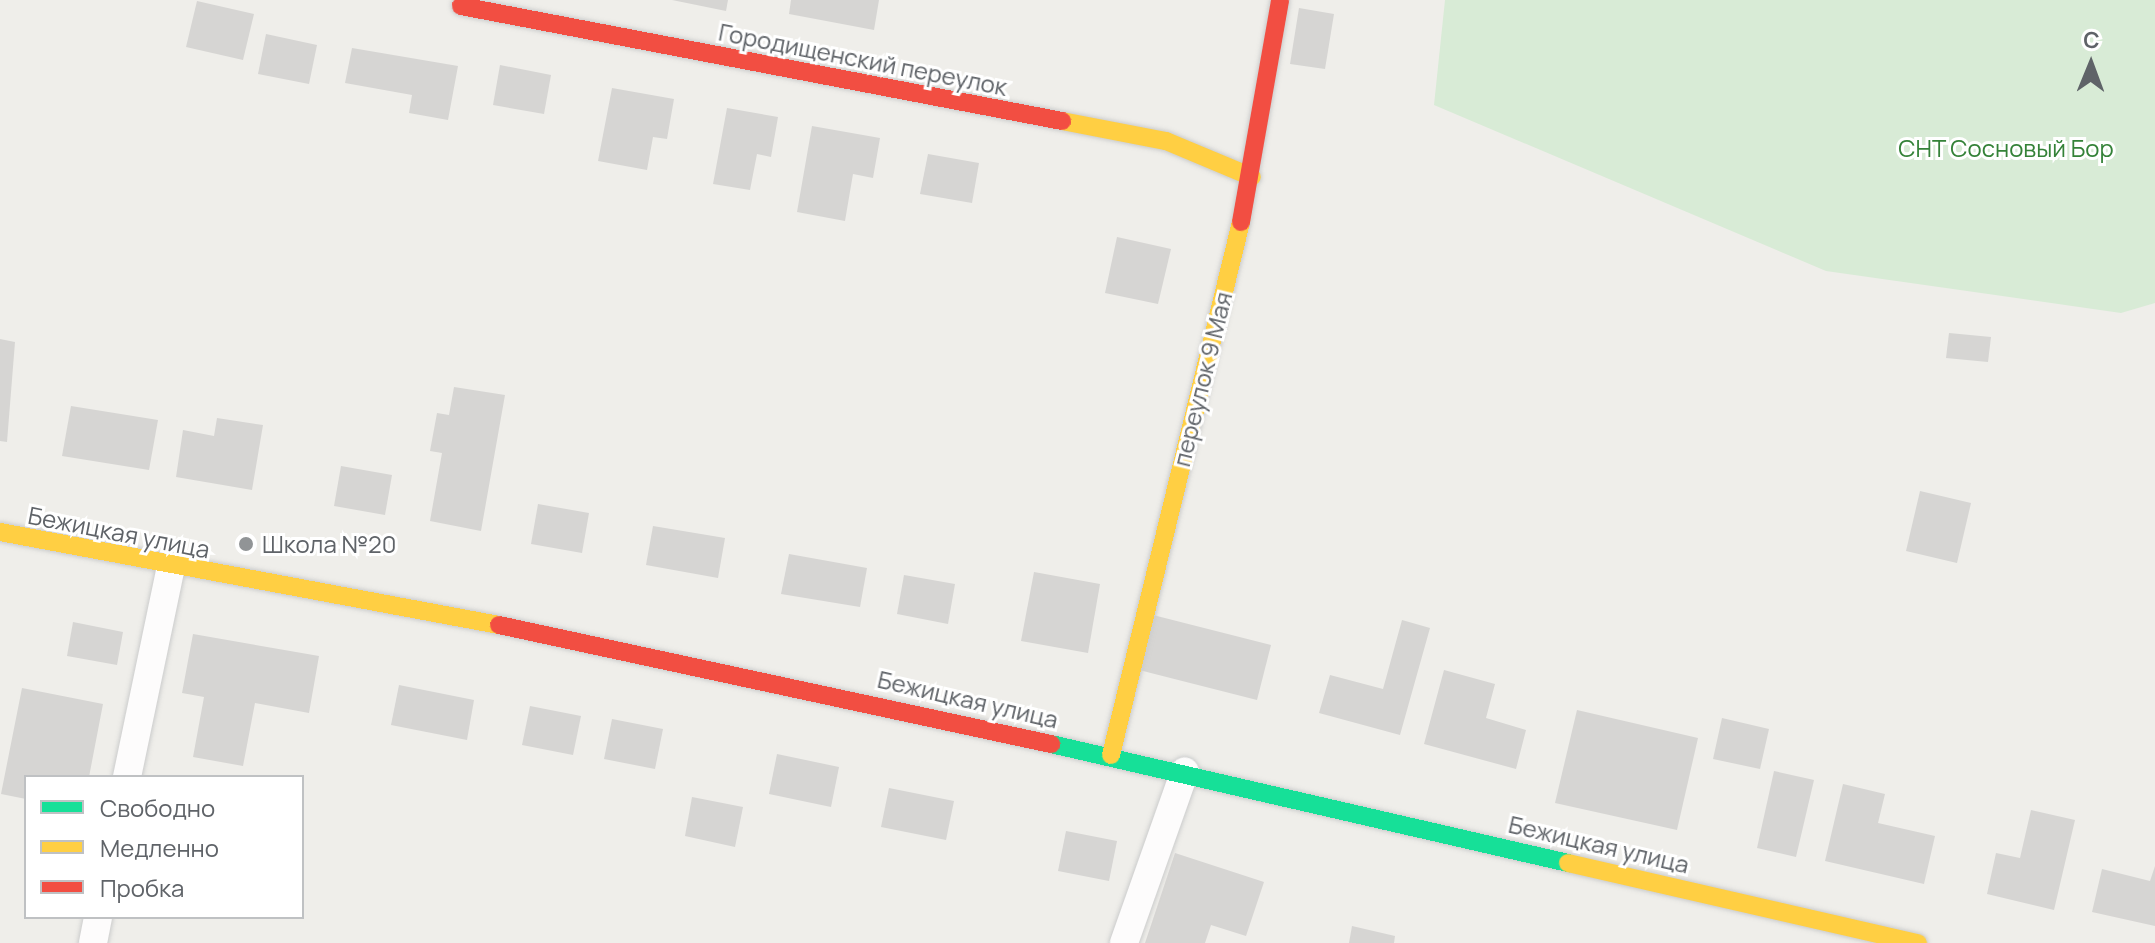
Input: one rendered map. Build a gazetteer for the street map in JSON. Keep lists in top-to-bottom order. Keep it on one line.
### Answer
{"streets":{"main road":["Городищенский переулок","переулок 9 Мая","Бежицкая улица"]},"crossings":[["Городищенский переулок","переулок 9 Мая"],["переулок 9 Мая","Бежицкая улица"]],"parks":["СНТ Сосновый Бор"],"places":["Школа №20"],"legend":["Свободно","Медленно","Пробка"],"north":"top"}
